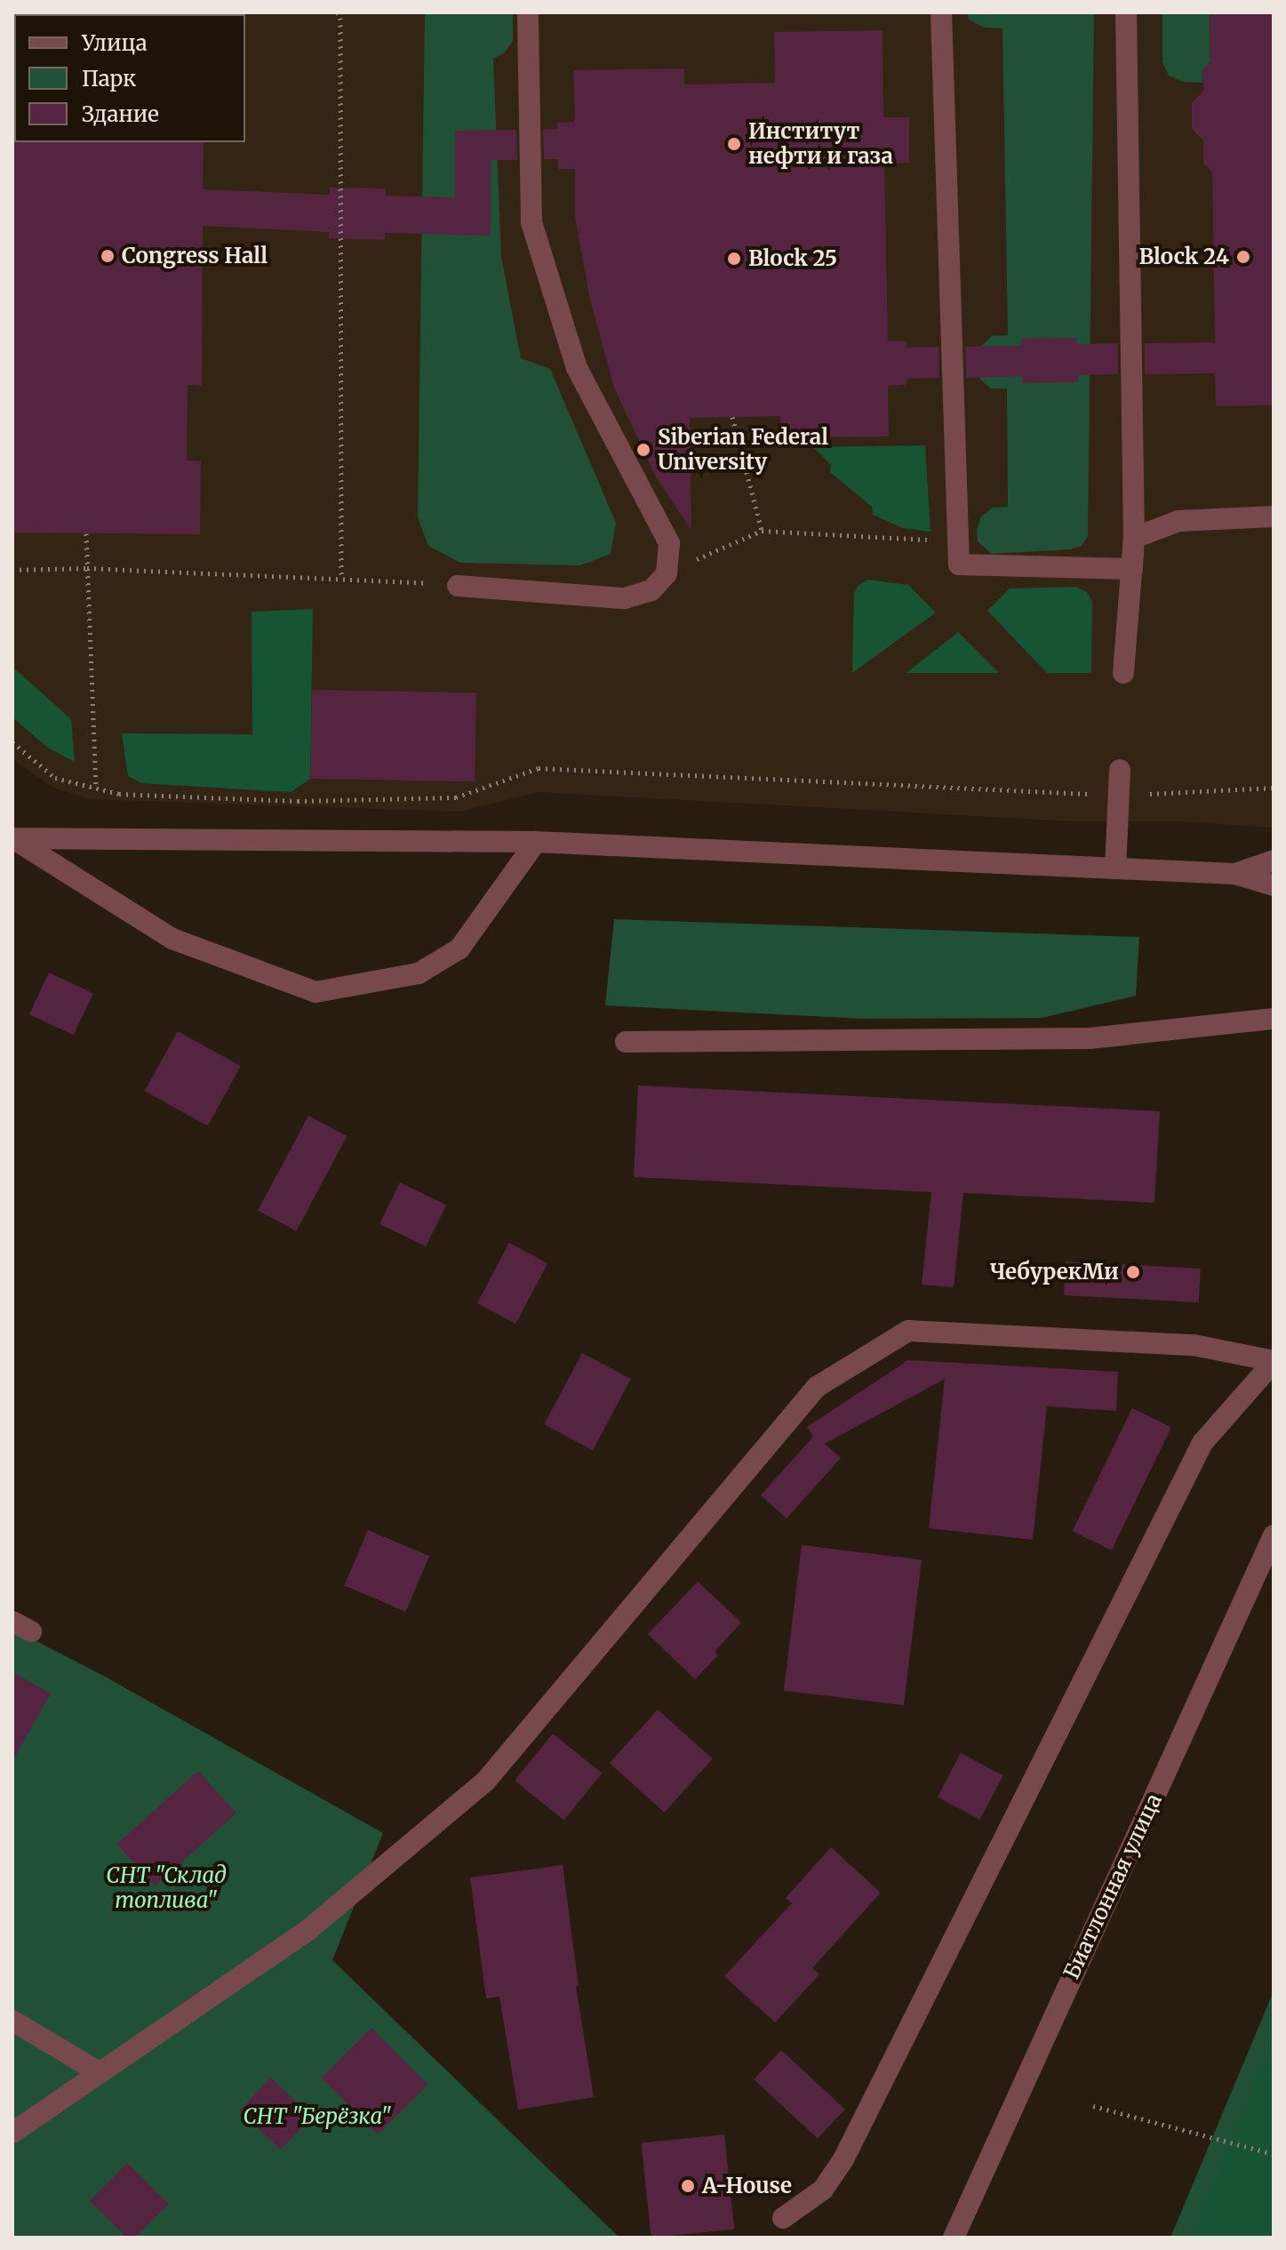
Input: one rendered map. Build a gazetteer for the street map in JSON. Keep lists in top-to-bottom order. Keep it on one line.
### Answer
{"streets":{"street":["Биатлонная улица"]},"parks":["СНТ \"Склад топлива\"","СНТ \"Берёзка\""],"places":["Институт нефти и газа","Congress Hall","Block 24","Block 25","Siberian Federal University","ЧебурекМи","A-House"],"legend":["Улица","Парк","Здание"]}
